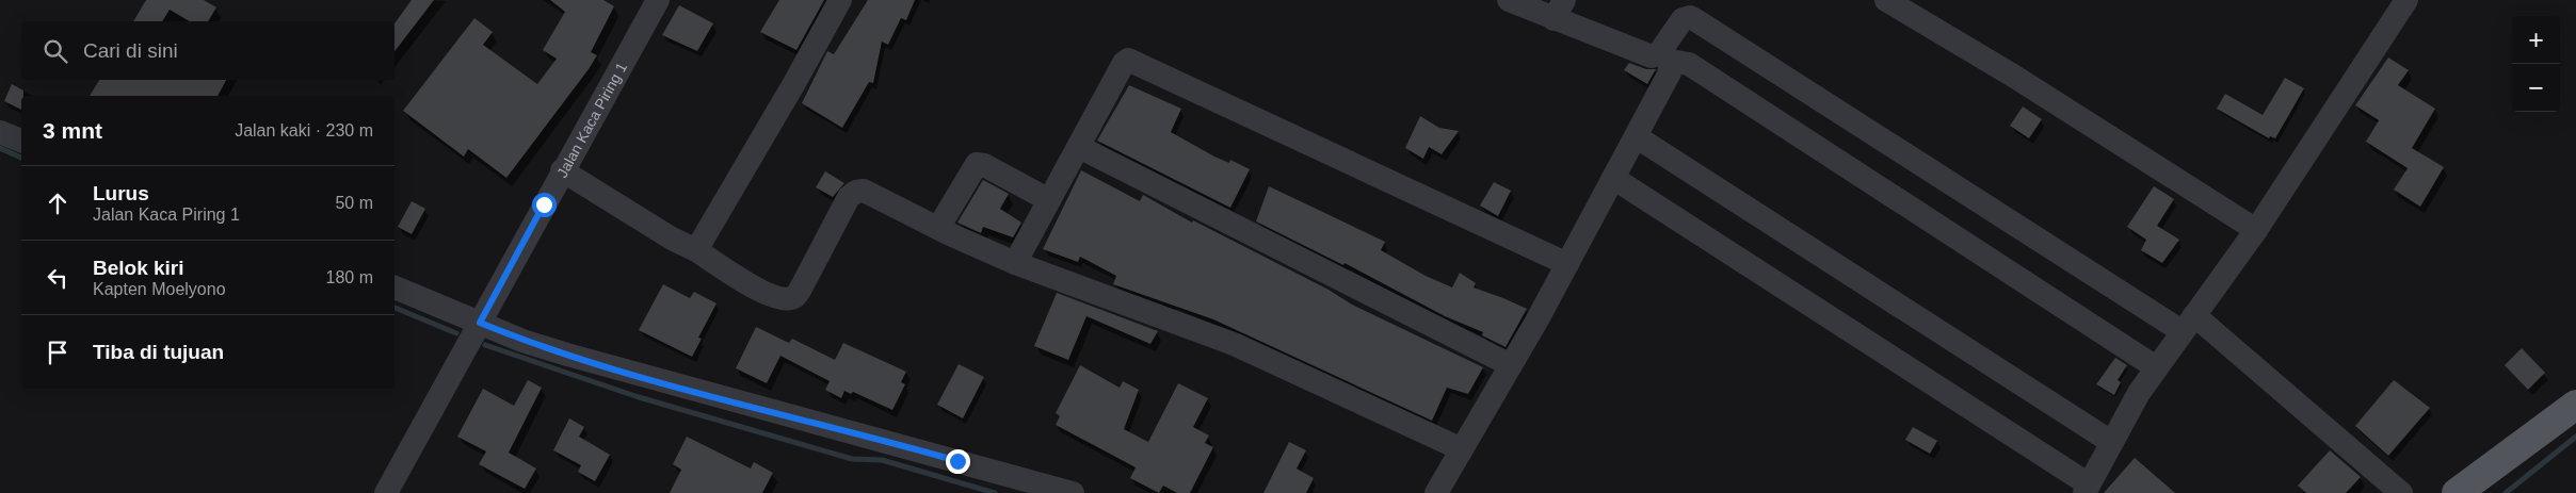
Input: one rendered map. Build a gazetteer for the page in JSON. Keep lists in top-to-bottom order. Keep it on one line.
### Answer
{"streets":{"street":["Jalan Kaca Piring 1"]},"page":{"map_buttons":["+","−"],"search":"Cari di sini","heading":["3 mnt","Jalan kaki · 230 m"],"list":[["Lurus","Jalan Kaca Piring 1","50 m"],["Belok kiri","Kapten Moelyono","180 m"],"Tiba di tujuan"]}}
